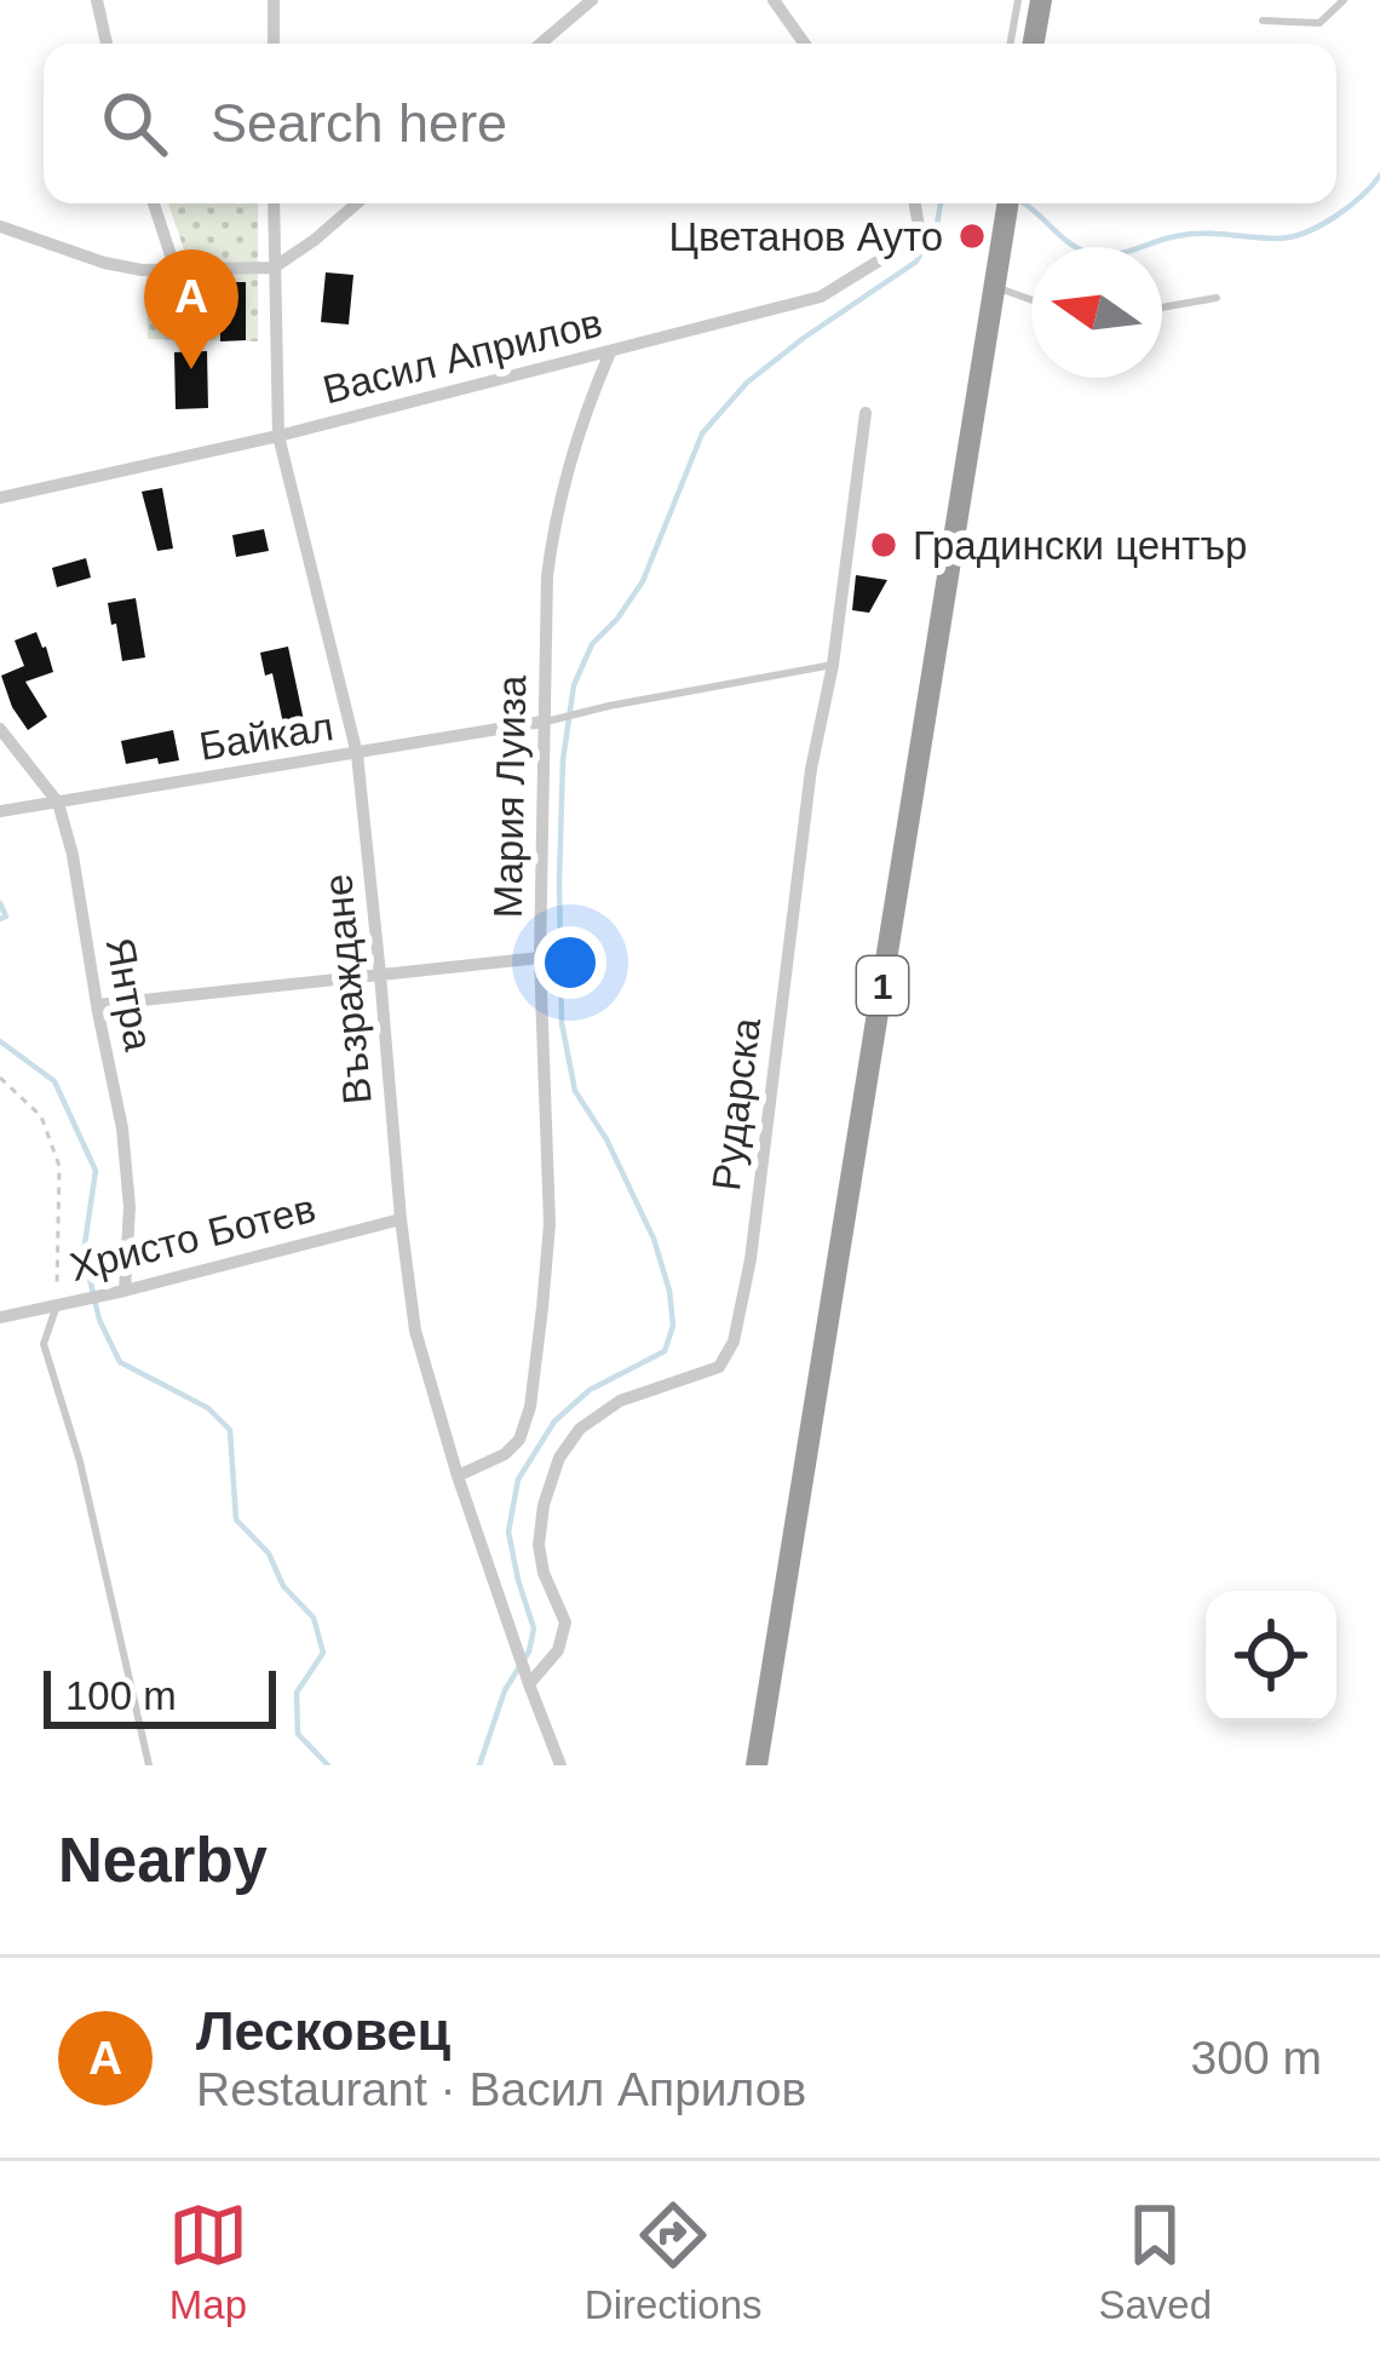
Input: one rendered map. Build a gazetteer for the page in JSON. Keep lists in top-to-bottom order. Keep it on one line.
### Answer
{"streets":{"highway":["1"],"street":["Васил Априлов","Байкал","Мария Луиза","Възраждане","Янтра","Рударска","Христо Ботев"]},"crossings":[["Васил Априлов","Мария Луиза"],["Васил Априлов","Възраждане"],["Байкал","Мария Луиза"],["Байкал","Възраждане"],["Байкал","Янтра"],["Мария Луиза","Възраждане"],["Възраждане","Рударска"],["Възраждане","Христо Ботев"],["Янтра","Христо Ботев"]],"places":["Цветанов Ауто","Градински център"],"scale_bar":"100 m","north":"left","page":{"search":"Search here","pins":"A","scale":"100 m","heading":"Nearby","list":[{"mark":"A","name":"Лесковец","note":"Restaurant · Васил Априлов","value":"300 m"}],"nav":["Map","Directions","Saved"]}}
